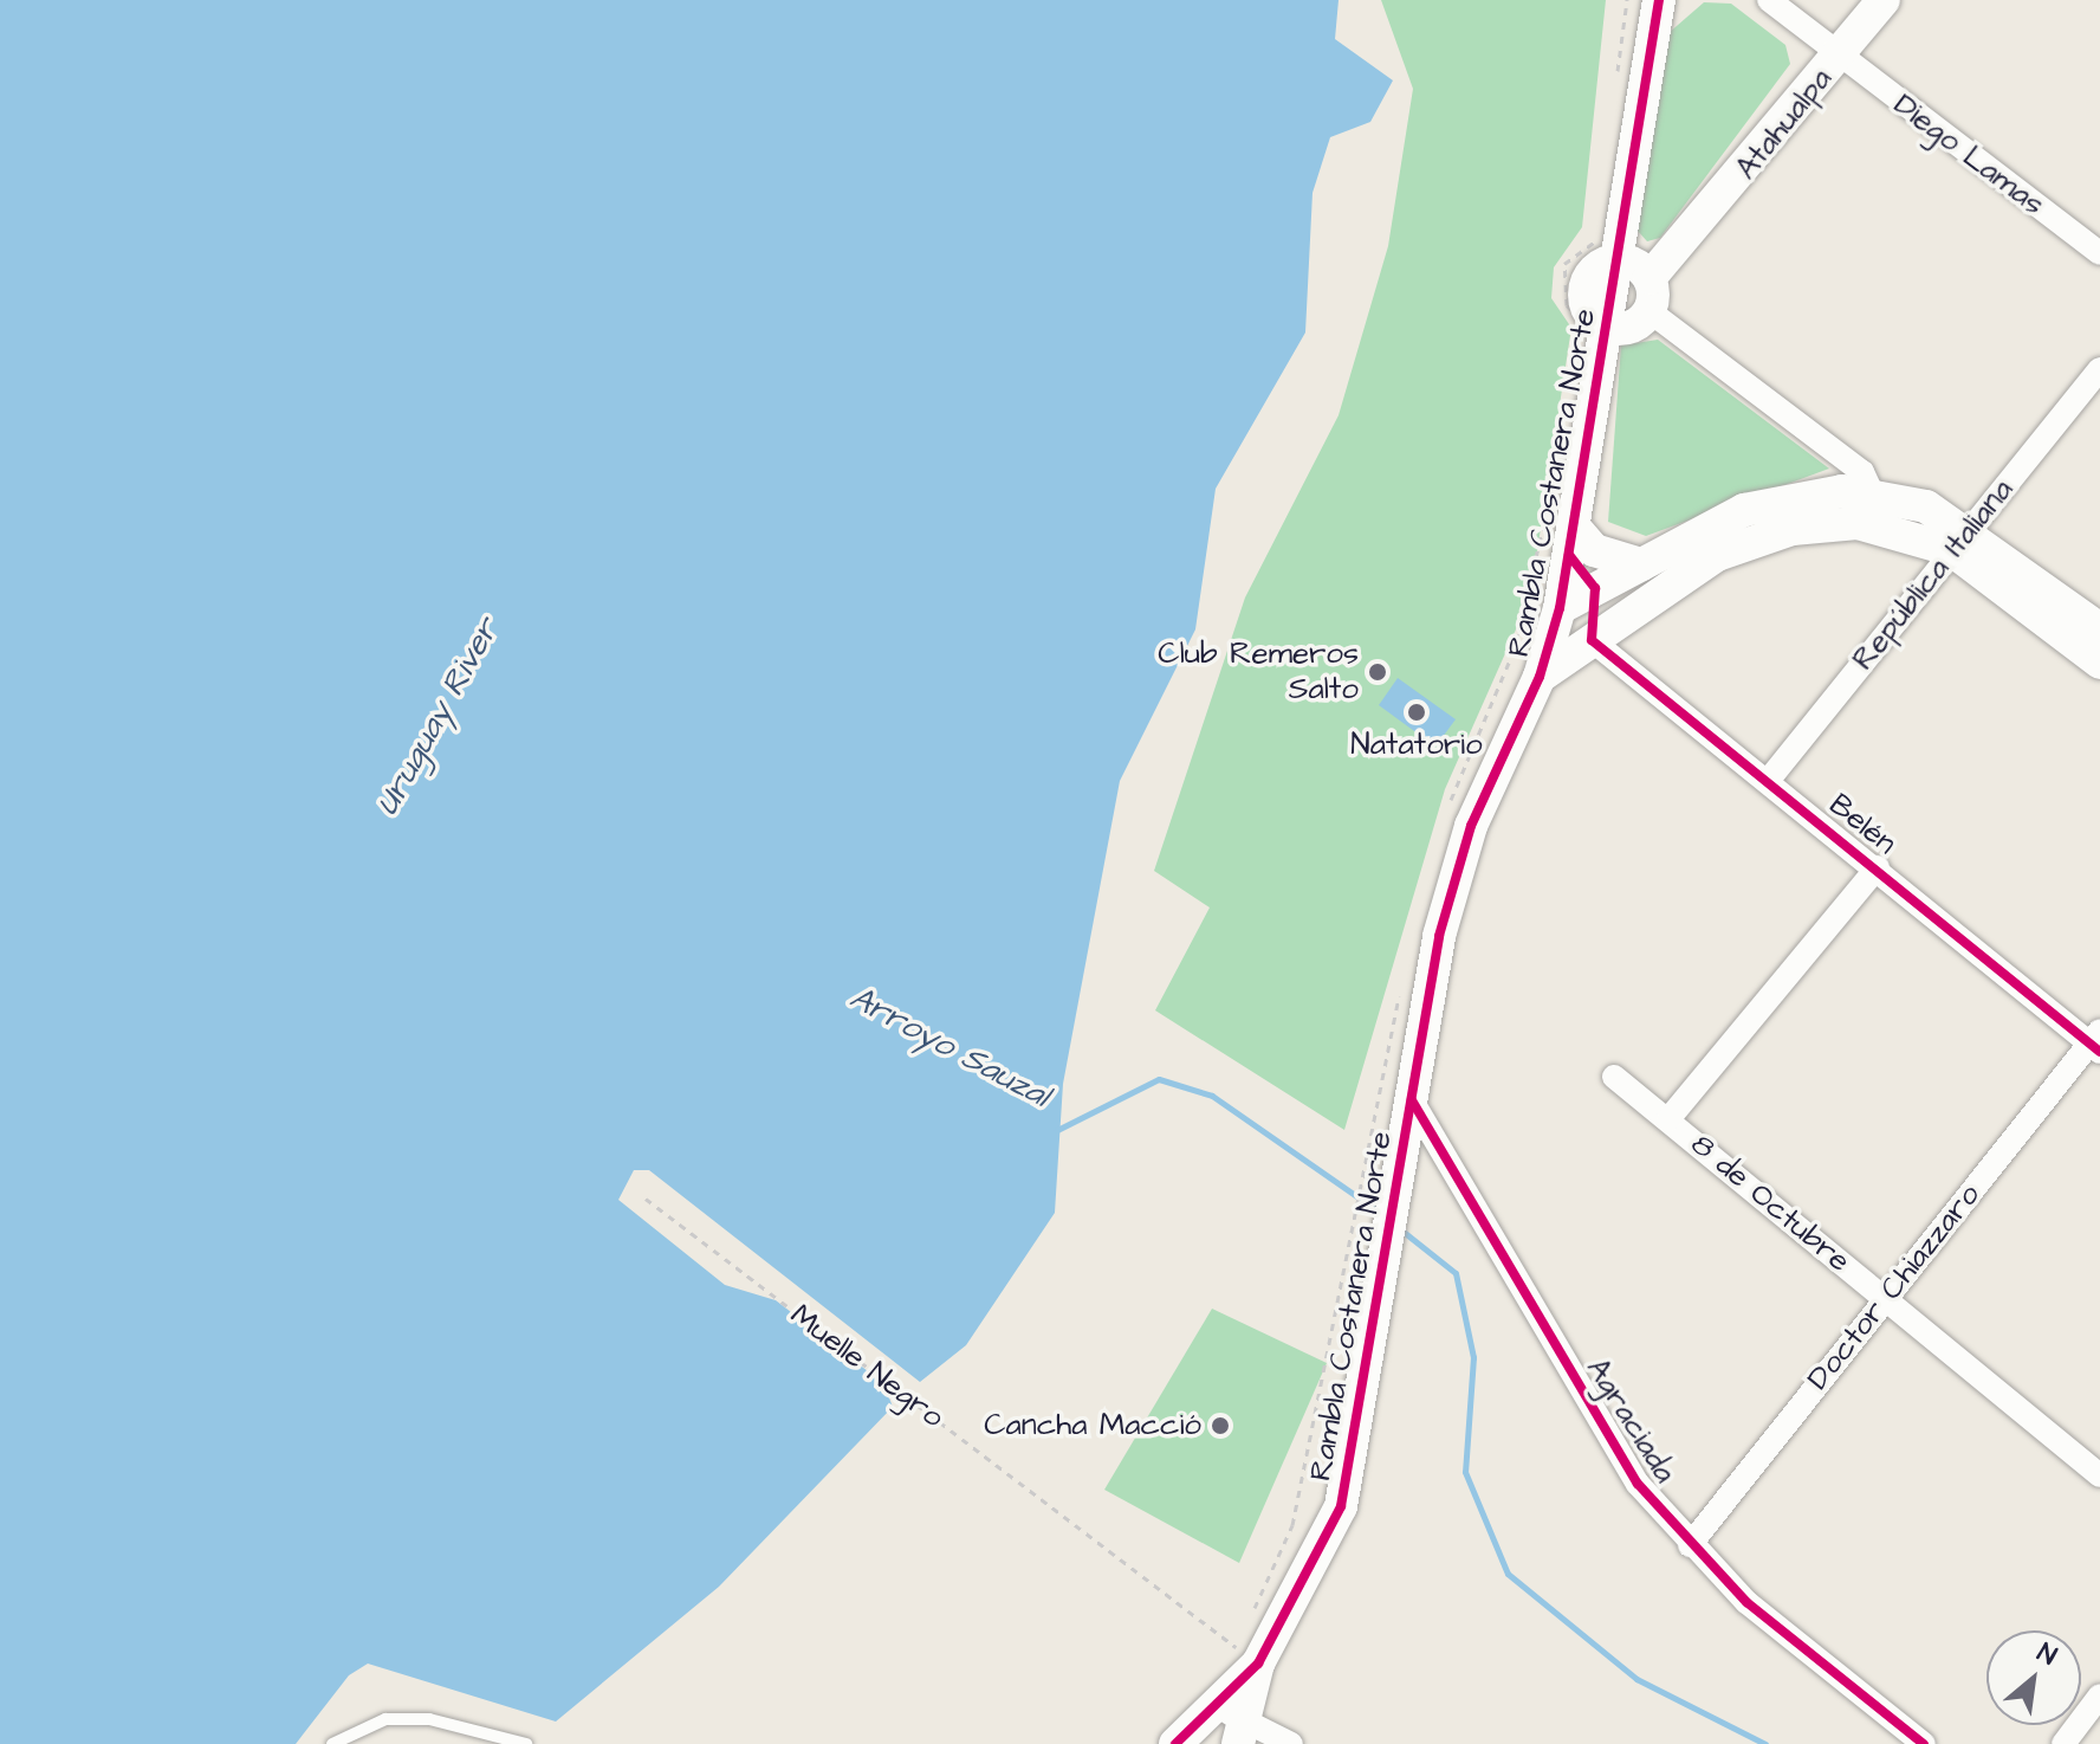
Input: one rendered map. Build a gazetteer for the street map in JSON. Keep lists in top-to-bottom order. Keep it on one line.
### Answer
{"streets":{"street":["Atahualpa","Diego Lamas","Rambla Costanera Norte","República Italiana","Belén","8 de Octubre","Doctor Chiazzaro","Agraciada"],"path":["Muelle Negro"]},"crossings":[["Atahualpa","Diego Lamas"],["Atahualpa","Rambla Costanera Norte"],["Rambla Costanera Norte","Muelle Negro"],["Rambla Costanera Norte","Agraciada"],["República Italiana","Belén"],["Belén","Doctor Chiazzaro"],["8 de Octubre","Doctor Chiazzaro"],["Doctor Chiazzaro","Agraciada"]],"water":["Uruguay River","Arroyo Sauzal"],"places":["Club Remeros Salto","Natatorio","Cancha Macció"],"north":"top right"}
